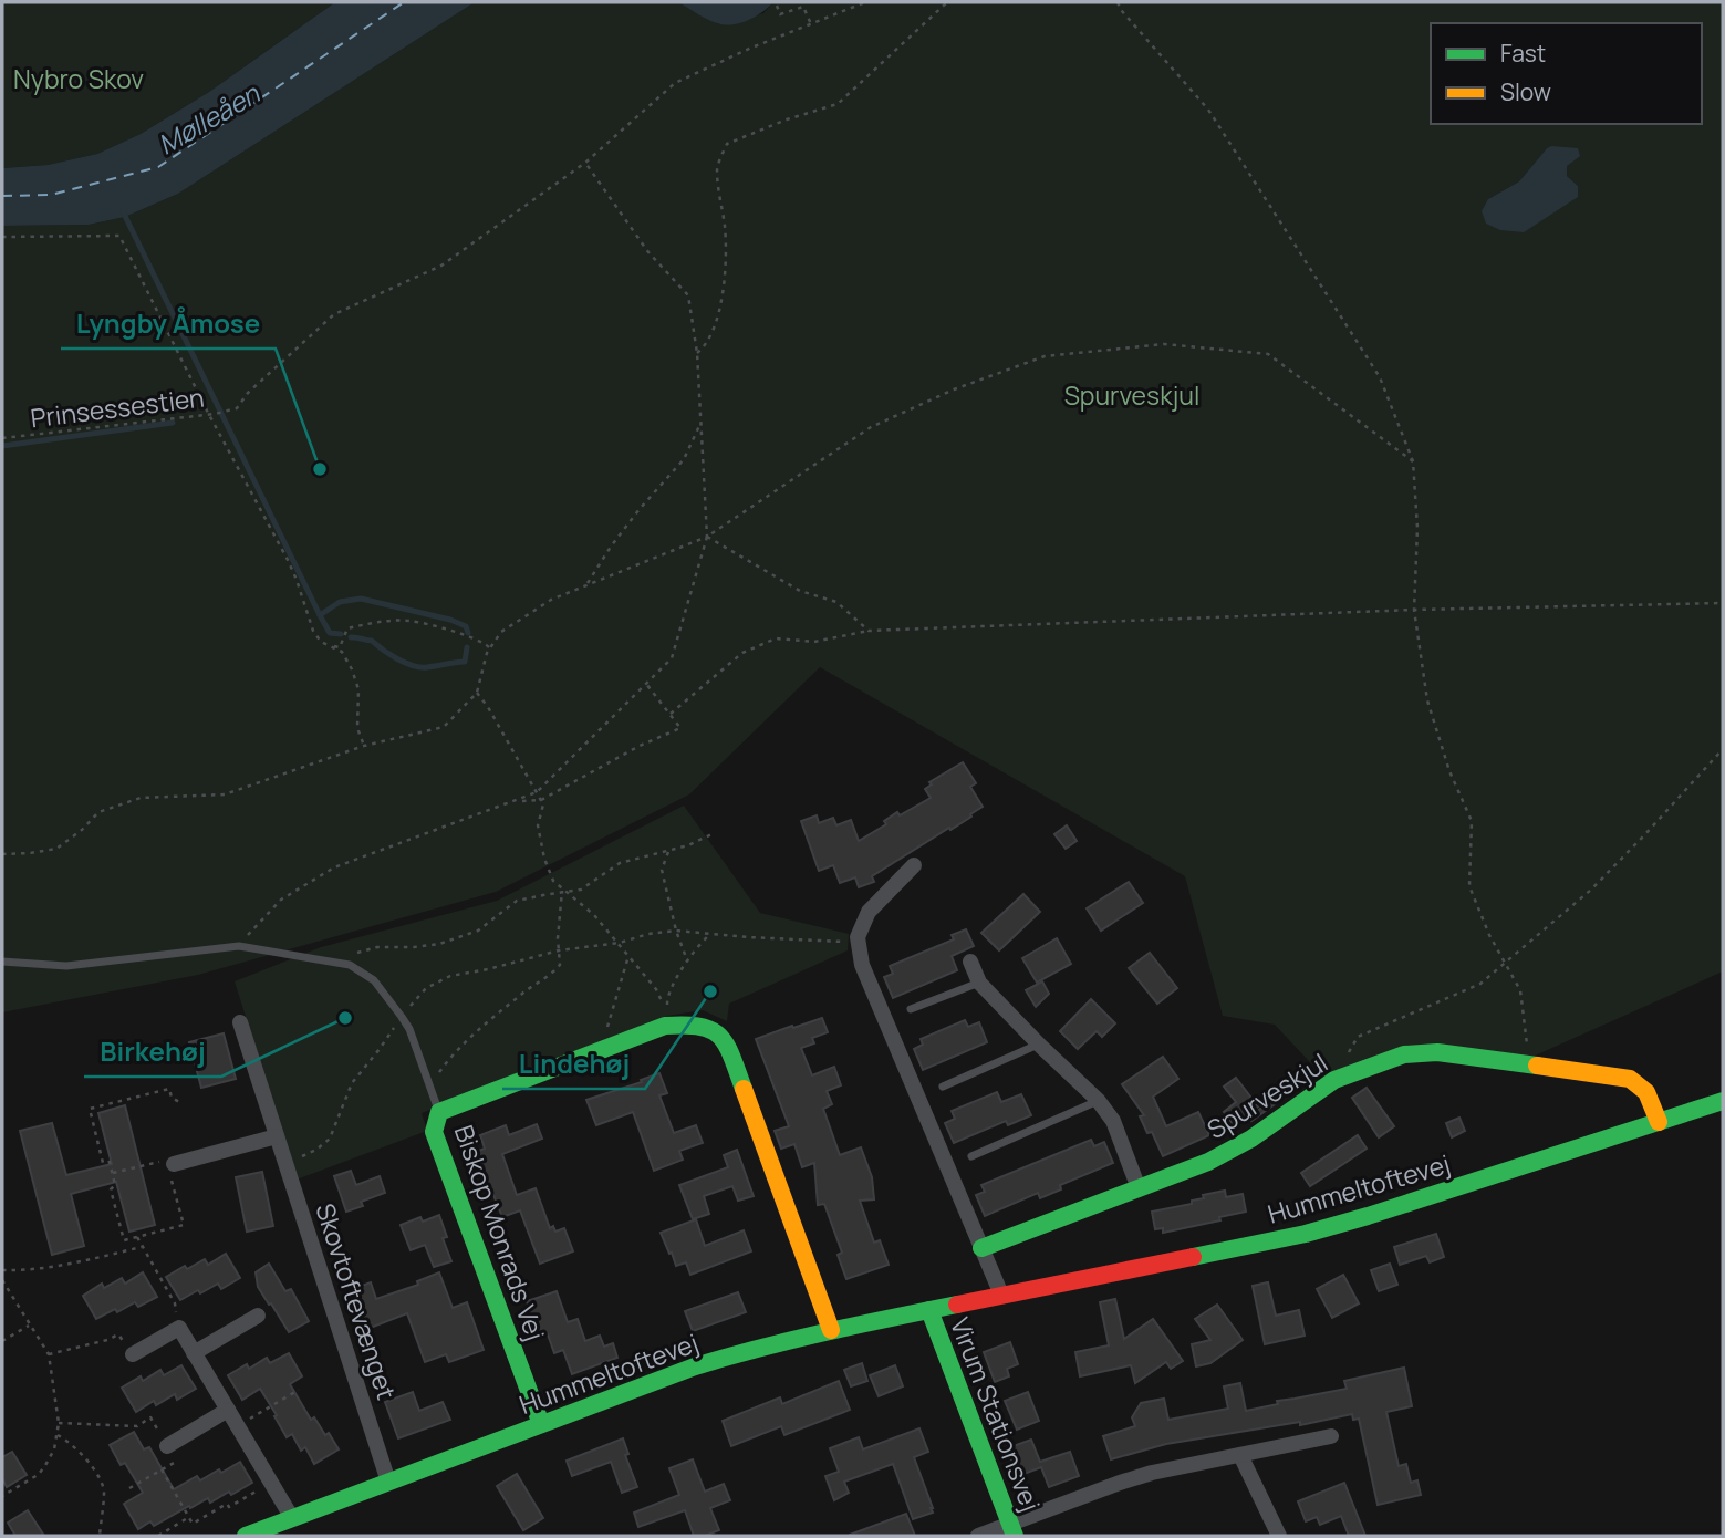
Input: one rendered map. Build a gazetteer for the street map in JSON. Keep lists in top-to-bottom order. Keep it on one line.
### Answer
{"streets":{"street":["Spurveskjul","Hummeltoftevej","Biskop Monrads Vej","Skovtoftevænget","Virum Stationsvej"],"path":["Prinsessestien"]},"crossings":[["Spurveskjul","Hummeltoftevej"],["Hummeltoftevej","Biskop Monrads Vej"],["Hummeltoftevej","Skovtoftevænget"],["Hummeltoftevej","Virum Stationsvej"]],"water":["Mølleåen"],"parks":["Nybro Skov","Spurveskjul"],"places":["Lyngby Åmose","Lindehøj","Birkehøj"],"legend":["Fast","Slow"]}
